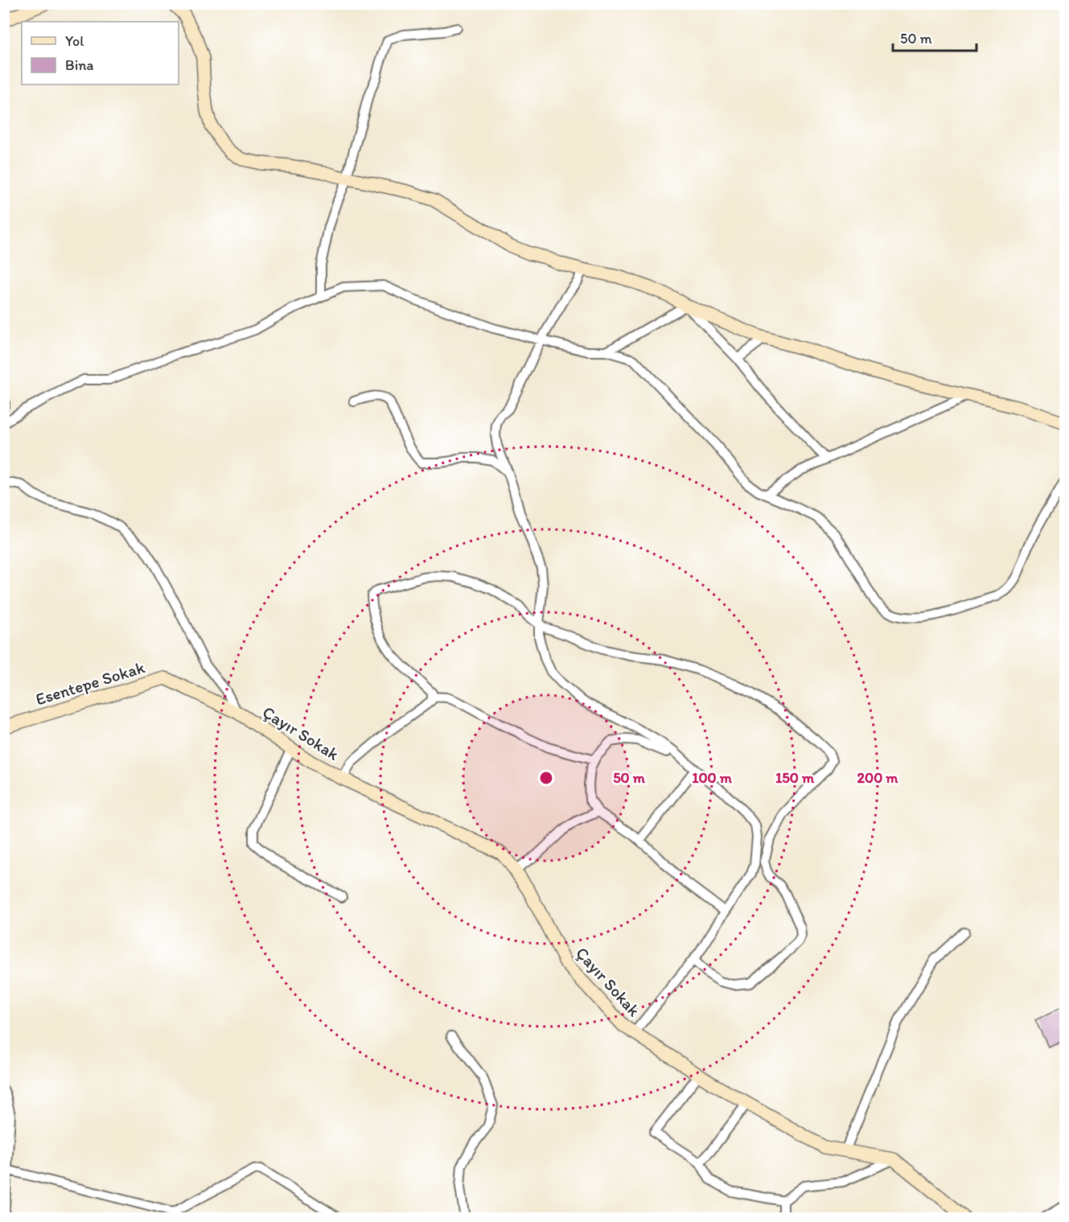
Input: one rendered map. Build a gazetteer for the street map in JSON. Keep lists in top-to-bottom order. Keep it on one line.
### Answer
{"streets":{"street":["Esentepe Sokak","Çayır Sokak"]},"crossings":[["Esentepe Sokak","Çayır Sokak"]],"legend":["Yol","Bina"],"scale_bar":"50 m","rings":["50 m","100 m","150 m","200 m"]}
